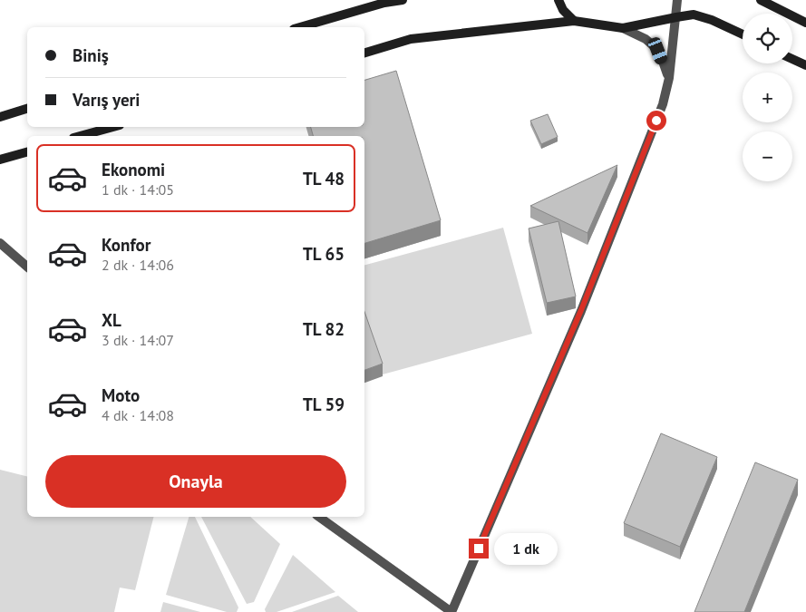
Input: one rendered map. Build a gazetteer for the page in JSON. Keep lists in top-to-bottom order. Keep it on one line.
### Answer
{"page":{"map_buttons":["+","−"],"banner":["Biniş","Varış yeri"],"list":[{"name":"Ekonomi","note":"1 dk · 14:05","value":"TL 48"},{"name":"Konfor","note":"2 dk · 14:06","value":"TL 65"},{"name":"XL","note":"3 dk · 14:07","value":"TL 82"},{"name":"Moto","note":"4 dk · 14:08","value":"TL 59"}],"buttons":"Onayla","bubble":"1 dk"}}
